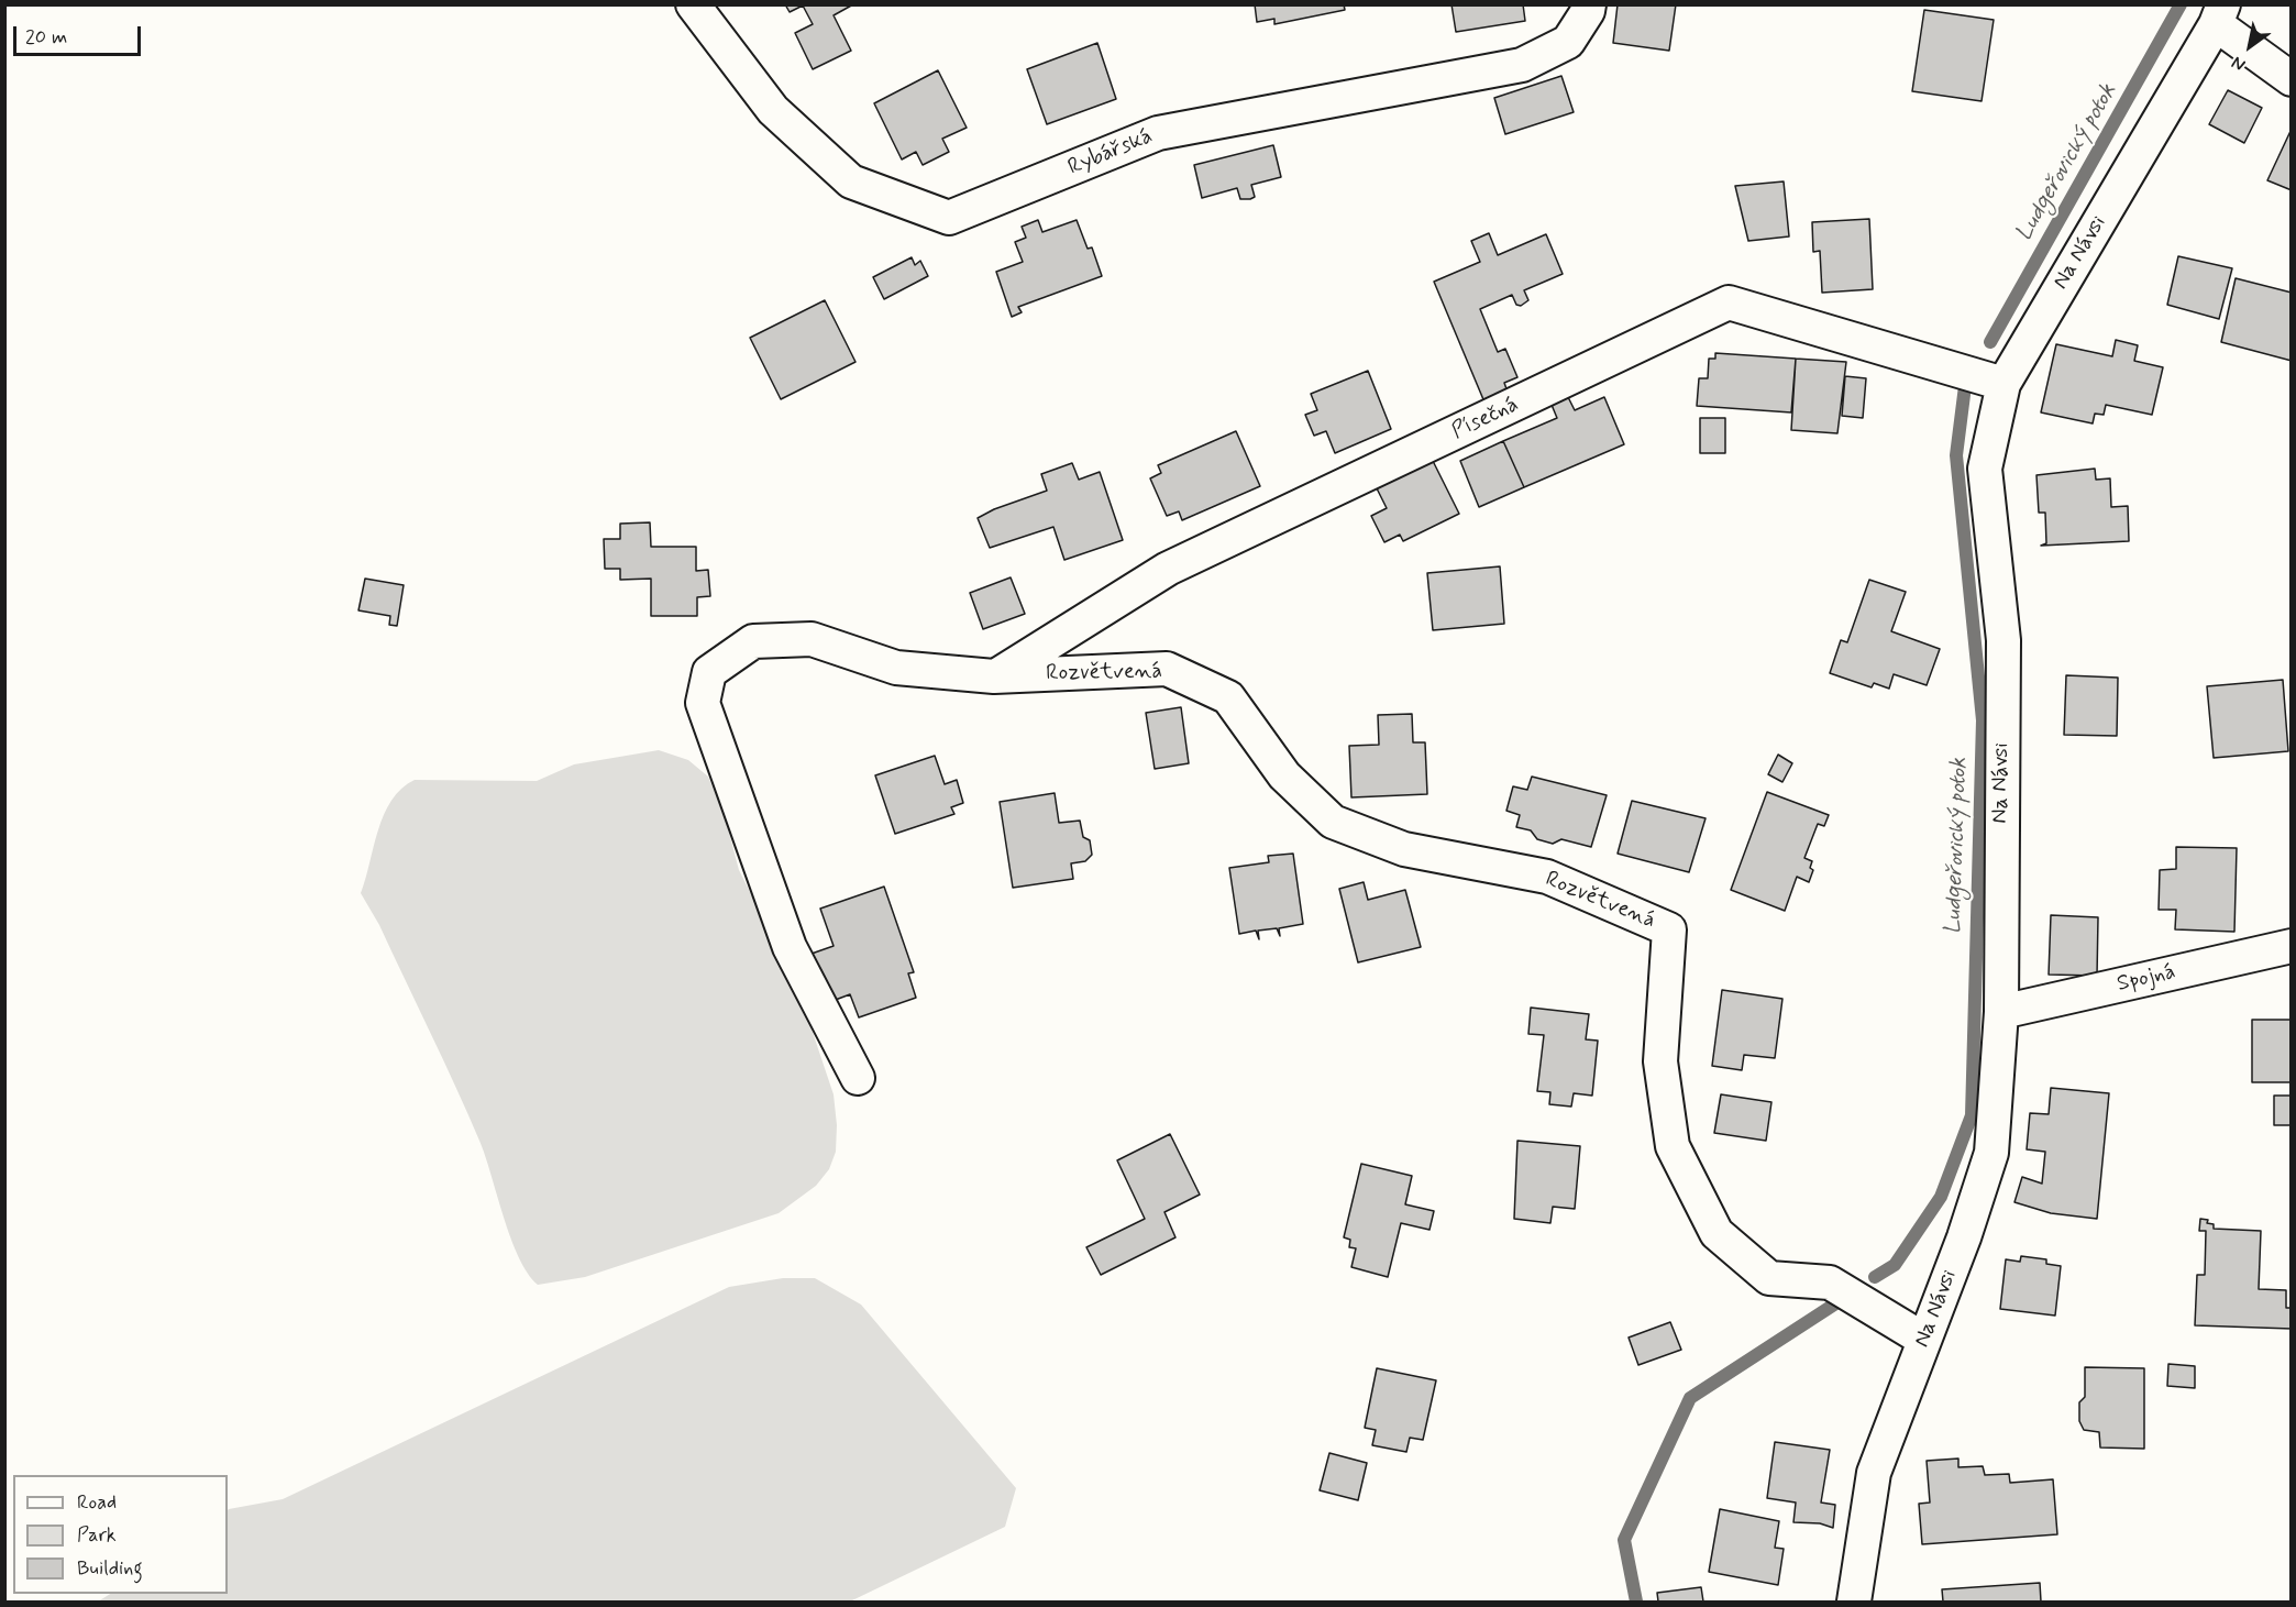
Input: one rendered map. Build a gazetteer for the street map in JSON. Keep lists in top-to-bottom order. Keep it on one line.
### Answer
{"streets":{"street":["Rybářská","Na Návsi","Písečná","Rozvětvená","Spojná"]},"crossings":[["Na Návsi","Písečná"],["Na Návsi","Rozvětvená"],["Na Návsi","Spojná"],["Písečná","Rozvětvená"]],"water":["Ludgeřovický potok"],"legend":["Road","Park","Building"],"scale_bar":"20 m","north":"bottom left"}
